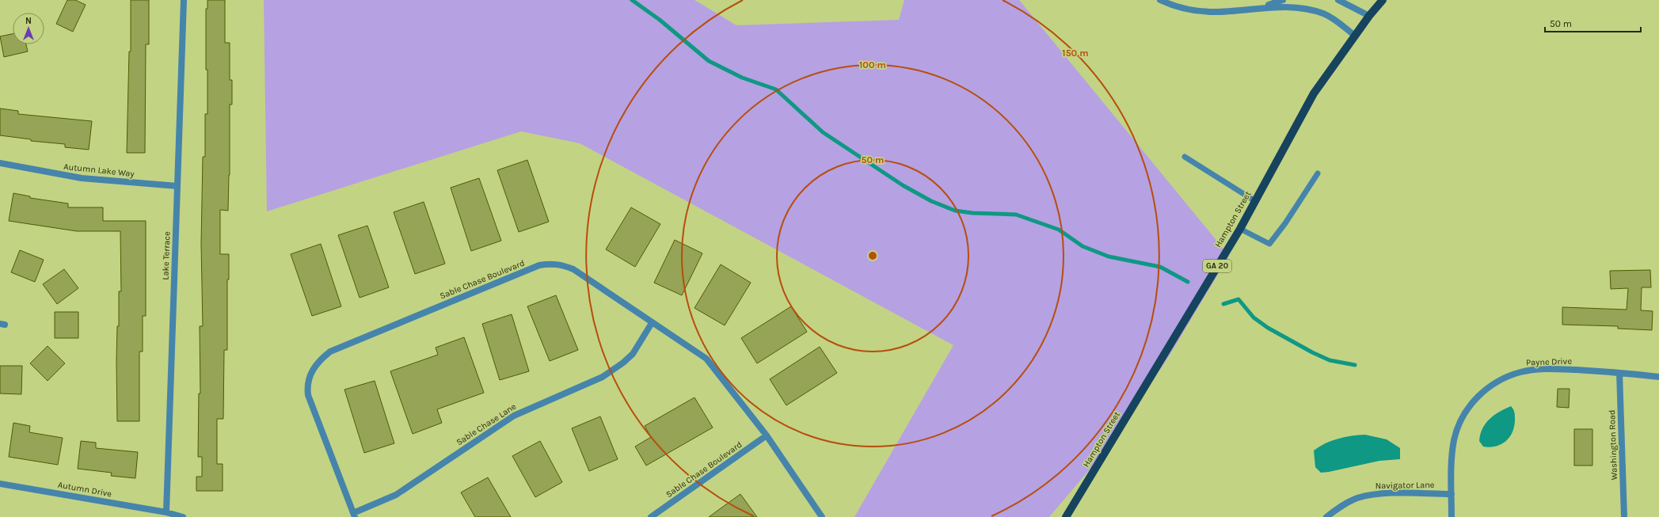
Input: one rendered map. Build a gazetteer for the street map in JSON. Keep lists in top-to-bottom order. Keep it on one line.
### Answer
{"streets":{"main road":["Hampton Street","GA 20"],"street":["Autumn Lake Way","Lake Terrace","Sable Chase Boulevard","Payne Drive","Sable Chase Lane","Washington Road","Navigator Lane","Autumn Drive"]},"crossings":[["Autumn Lake Way","Lake Terrace"],["Lake Terrace","Autumn Drive"],["Sable Chase Boulevard","Sable Chase Lane"],["Payne Drive","Washington Road"],["Payne Drive","Navigator Lane"]],"scale_bar":"50 m","north":"top","rings":["150 m","100 m","50 m"]}
